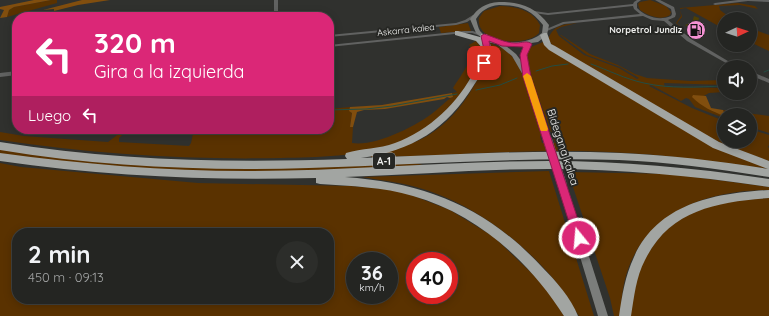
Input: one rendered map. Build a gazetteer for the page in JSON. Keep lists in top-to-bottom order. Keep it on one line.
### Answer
{"streets":{"highway":["A-1"],"street":["Askarra kalea","Bidegana kalea"]},"places":{"fuel station":["Norpetrol Jundiz"]},"north":"right","page":{"turn":["320 m","Gira a la izquierda"],"then":"Luego","heading":["2 min","450 m · 09:13"],"speed":"36 km/h","limit":"40"}}
